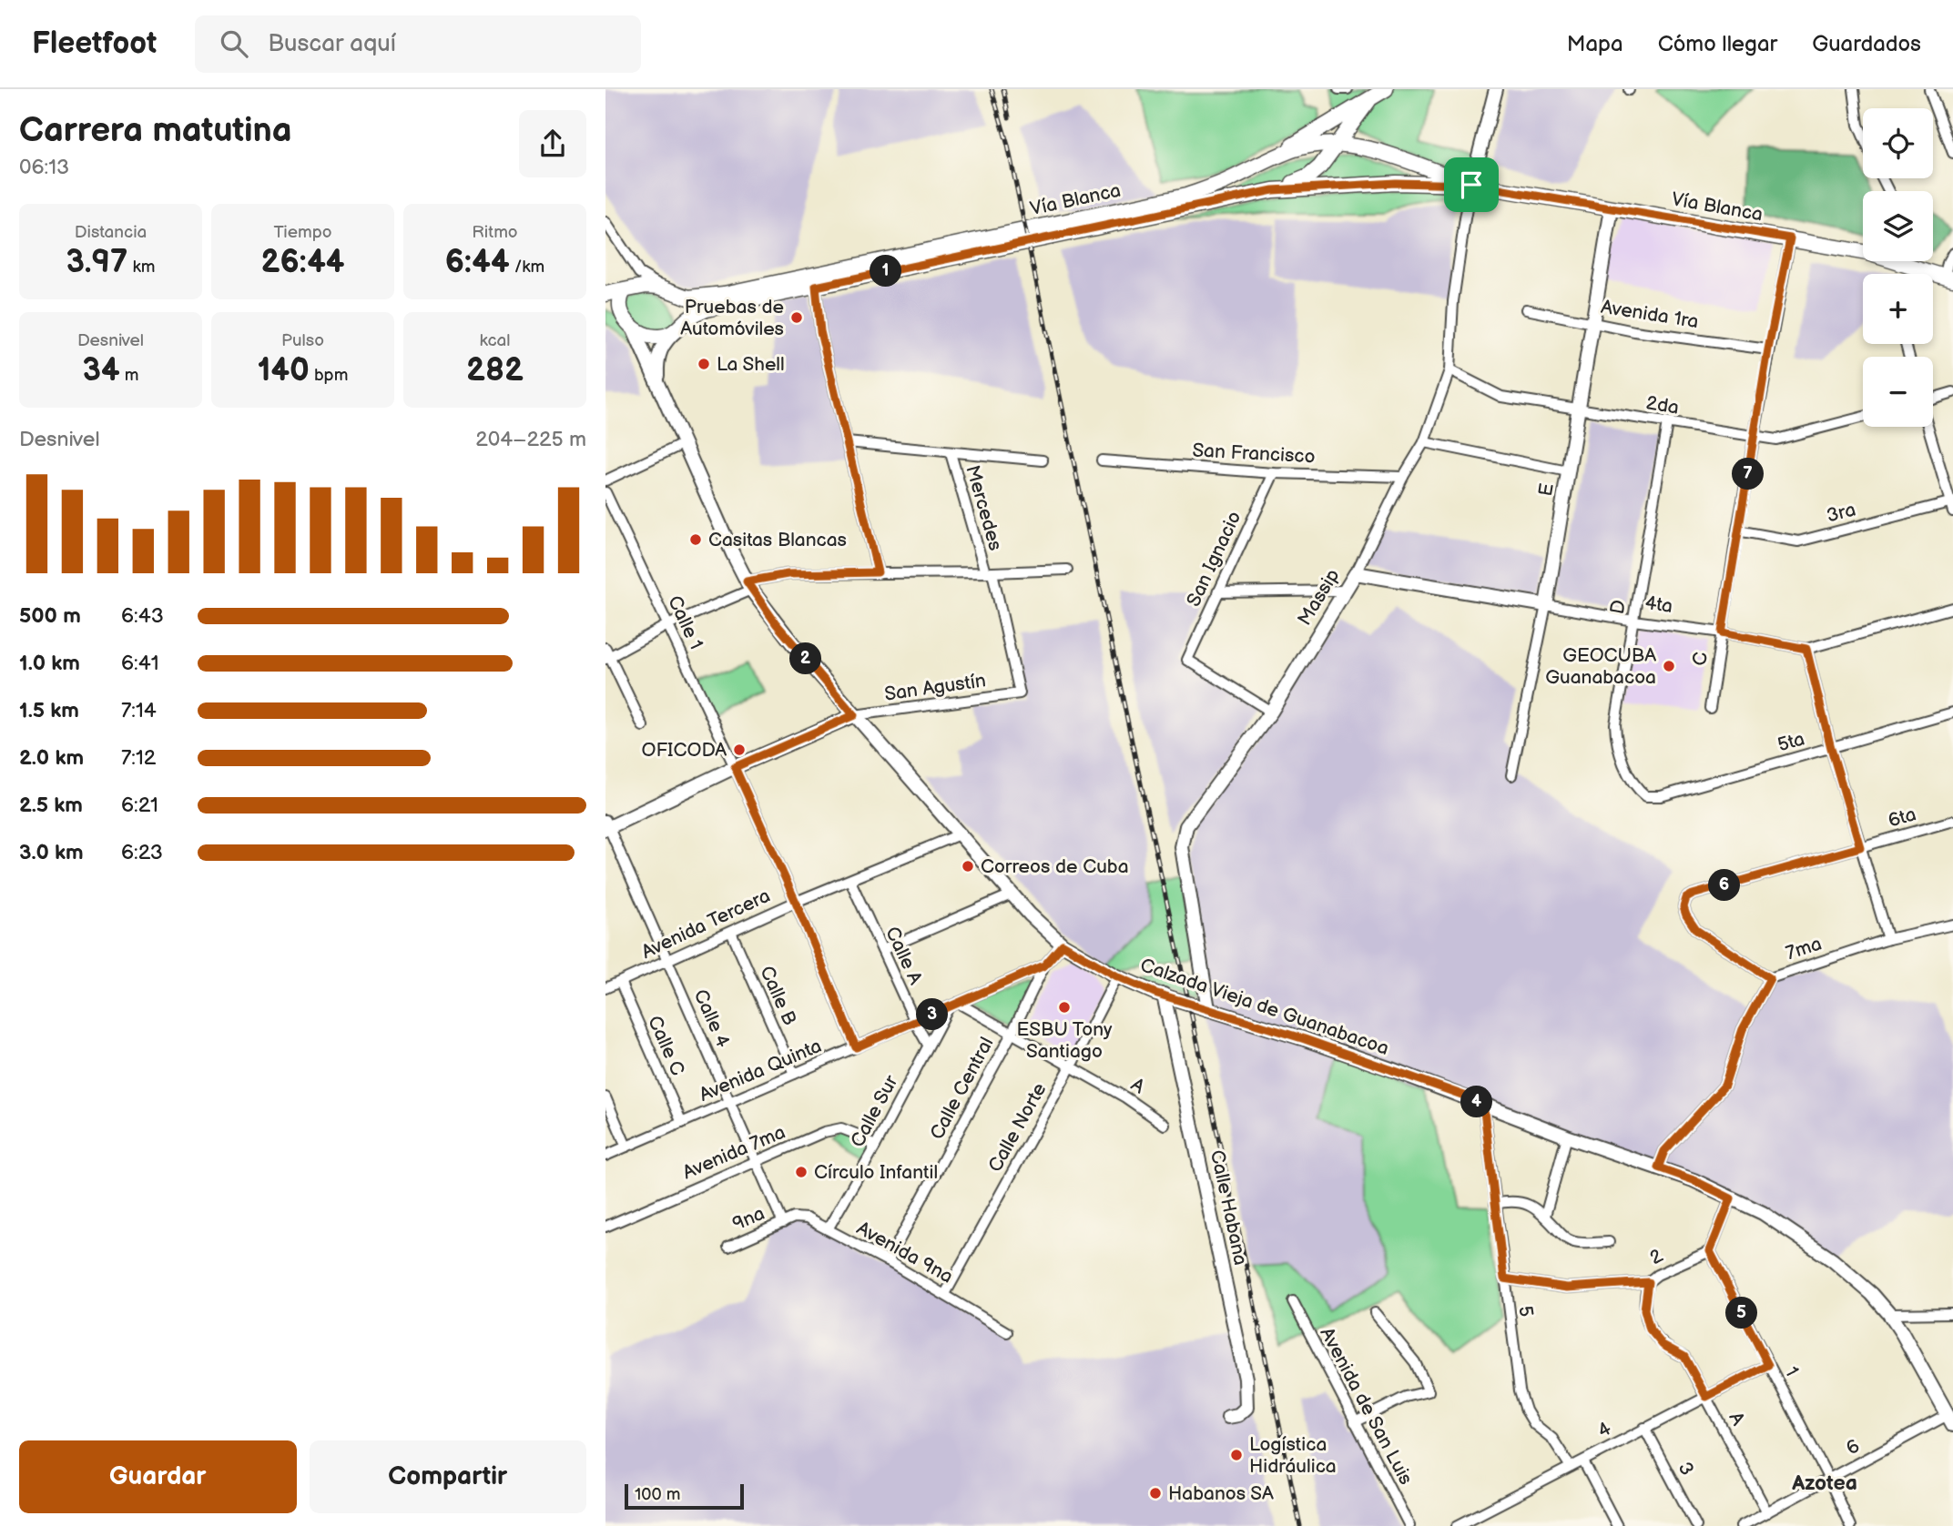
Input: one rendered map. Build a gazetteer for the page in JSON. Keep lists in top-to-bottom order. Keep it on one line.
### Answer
{"streets":{"main road":["Vía Blanca","E","Massip","4ta","Calzada Vieja de Guanabacoa","Calle Habana"],"street":["Avenida 1ra","2da","San Francisco","Mercedes","3ra","San Ignacio","D","Calle 1","C","San Agustín","5ta","6ta","Avenida Tercera","7ma","Calle A","Calle B","Calle 4","Calle C","Avenida Quinta","A","Calle Central","Calle Sur","Calle Norte","Avenida 7ma","9na","Avenida 9na","2","5","1","Avenida de San Luis","4","6","3"]},"crossings":[["Vía Blanca","E"],["Vía Blanca","Massip"],["Vía Blanca","C"],["Vía Blanca","Calzada Vieja de Guanabacoa"],["Avenida 1ra","E"],["Avenida 1ra","C"],["2da","E"],["2da","Massip"],["2da","D"],["2da","C"],["San Francisco","San Ignacio"],["San Francisco","Massip"],["E","4ta"],["Mercedes","San Agustín"],["3ra","C"],["San Ignacio","Massip"],["Massip","4ta"],["Massip","Calzada Vieja de Guanabacoa"],["4ta","D"],["4ta","C"],["D","5ta"],["Calle 1","Avenida Tercera"],["Calle 1","Avenida Quinta"],["San Agustín","Calzada Vieja de Guanabacoa"],["6ta","7ma"],["Avenida Tercera","Calle A"],["Avenida Tercera","Calle B"],["Avenida Tercera","Calzada Vieja de Guanabacoa"],["Avenida Tercera","Calle 4"],["Avenida Tercera","Calle C"],["7ma","Calzada Vieja de Guanabacoa"],["Calle A","Avenida Quinta"],["Calle A","Calle Sur"],["Calle B","Avenida Quinta"],["Calzada Vieja de Guanabacoa","Avenida Quinta"],["Calzada Vieja de Guanabacoa","Calle Norte"],["Calzada Vieja de Guanabacoa","Calle Habana"],["Calzada Vieja de Guanabacoa","5"],["Calzada Vieja de Guanabacoa","6"],["Calle 4","Avenida Quinta"],["Calle 4","Avenida 7ma"],["Calle 4","9na"],["Calle 4","Avenida 9na"],["Calle C","Avenida Quinta"],["Avenida Quinta","A"],["Avenida Quinta","Calle Central"],["Avenida Quinta","Calle Sur"],["A","Calle Central"],["A","Calle Sur"],["A","Calle Norte"],["A","2"],["A","4"],["A","6"],["Calle Central","Avenida 9na"],["Calle Sur","Avenida 7ma"],["Calle Sur","Avenida 9na"],["Calle Norte","Avenida 9na"],["9na","Avenida 9na"],["2","5"],["2","1"],["5","4"],["1","4"],["1","6"],["4","3"]],"districts":["Azotea"],"places":["Pruebas de Automóviles","La Shell","Casitas Blancas","GEOCUBA Guanabacoa","OFICODA","Correos de Cuba","ESBU Tony Santiago","Círculo Infantil","Logística Hidráulica","Habanos SA"],"scale_bar":"100 m","page":{"header":"Fleetfoot","search":"Buscar aquí","nav":["Mapa","Cómo llegar","Guardados"],"heading":["Carrera matutina","06:13"],"map_buttons":["+","−"],"stats":[["Distancia","3.97 km"],["Tiempo","26:44"],["Ritmo","6:44 /km"],["Desnivel","34 m"],["Pulso","140 bpm"],["kcal","282"]],"pins":["1","7","2","6","3","4","5"],"chart":["Desnivel","204–225 m"],"list":[{"name":"500 m","note":"6:43"},{"name":"1.0 km","note":"6:41"},{"name":"1.5 km","note":"7:14"},{"name":"2.0 km","note":"7:12"},{"name":"2.5 km","note":"6:21"},{"name":"3.0 km","note":"6:23"}],"buttons":["Guardar","Compartir"],"scale":"100 m"}}
